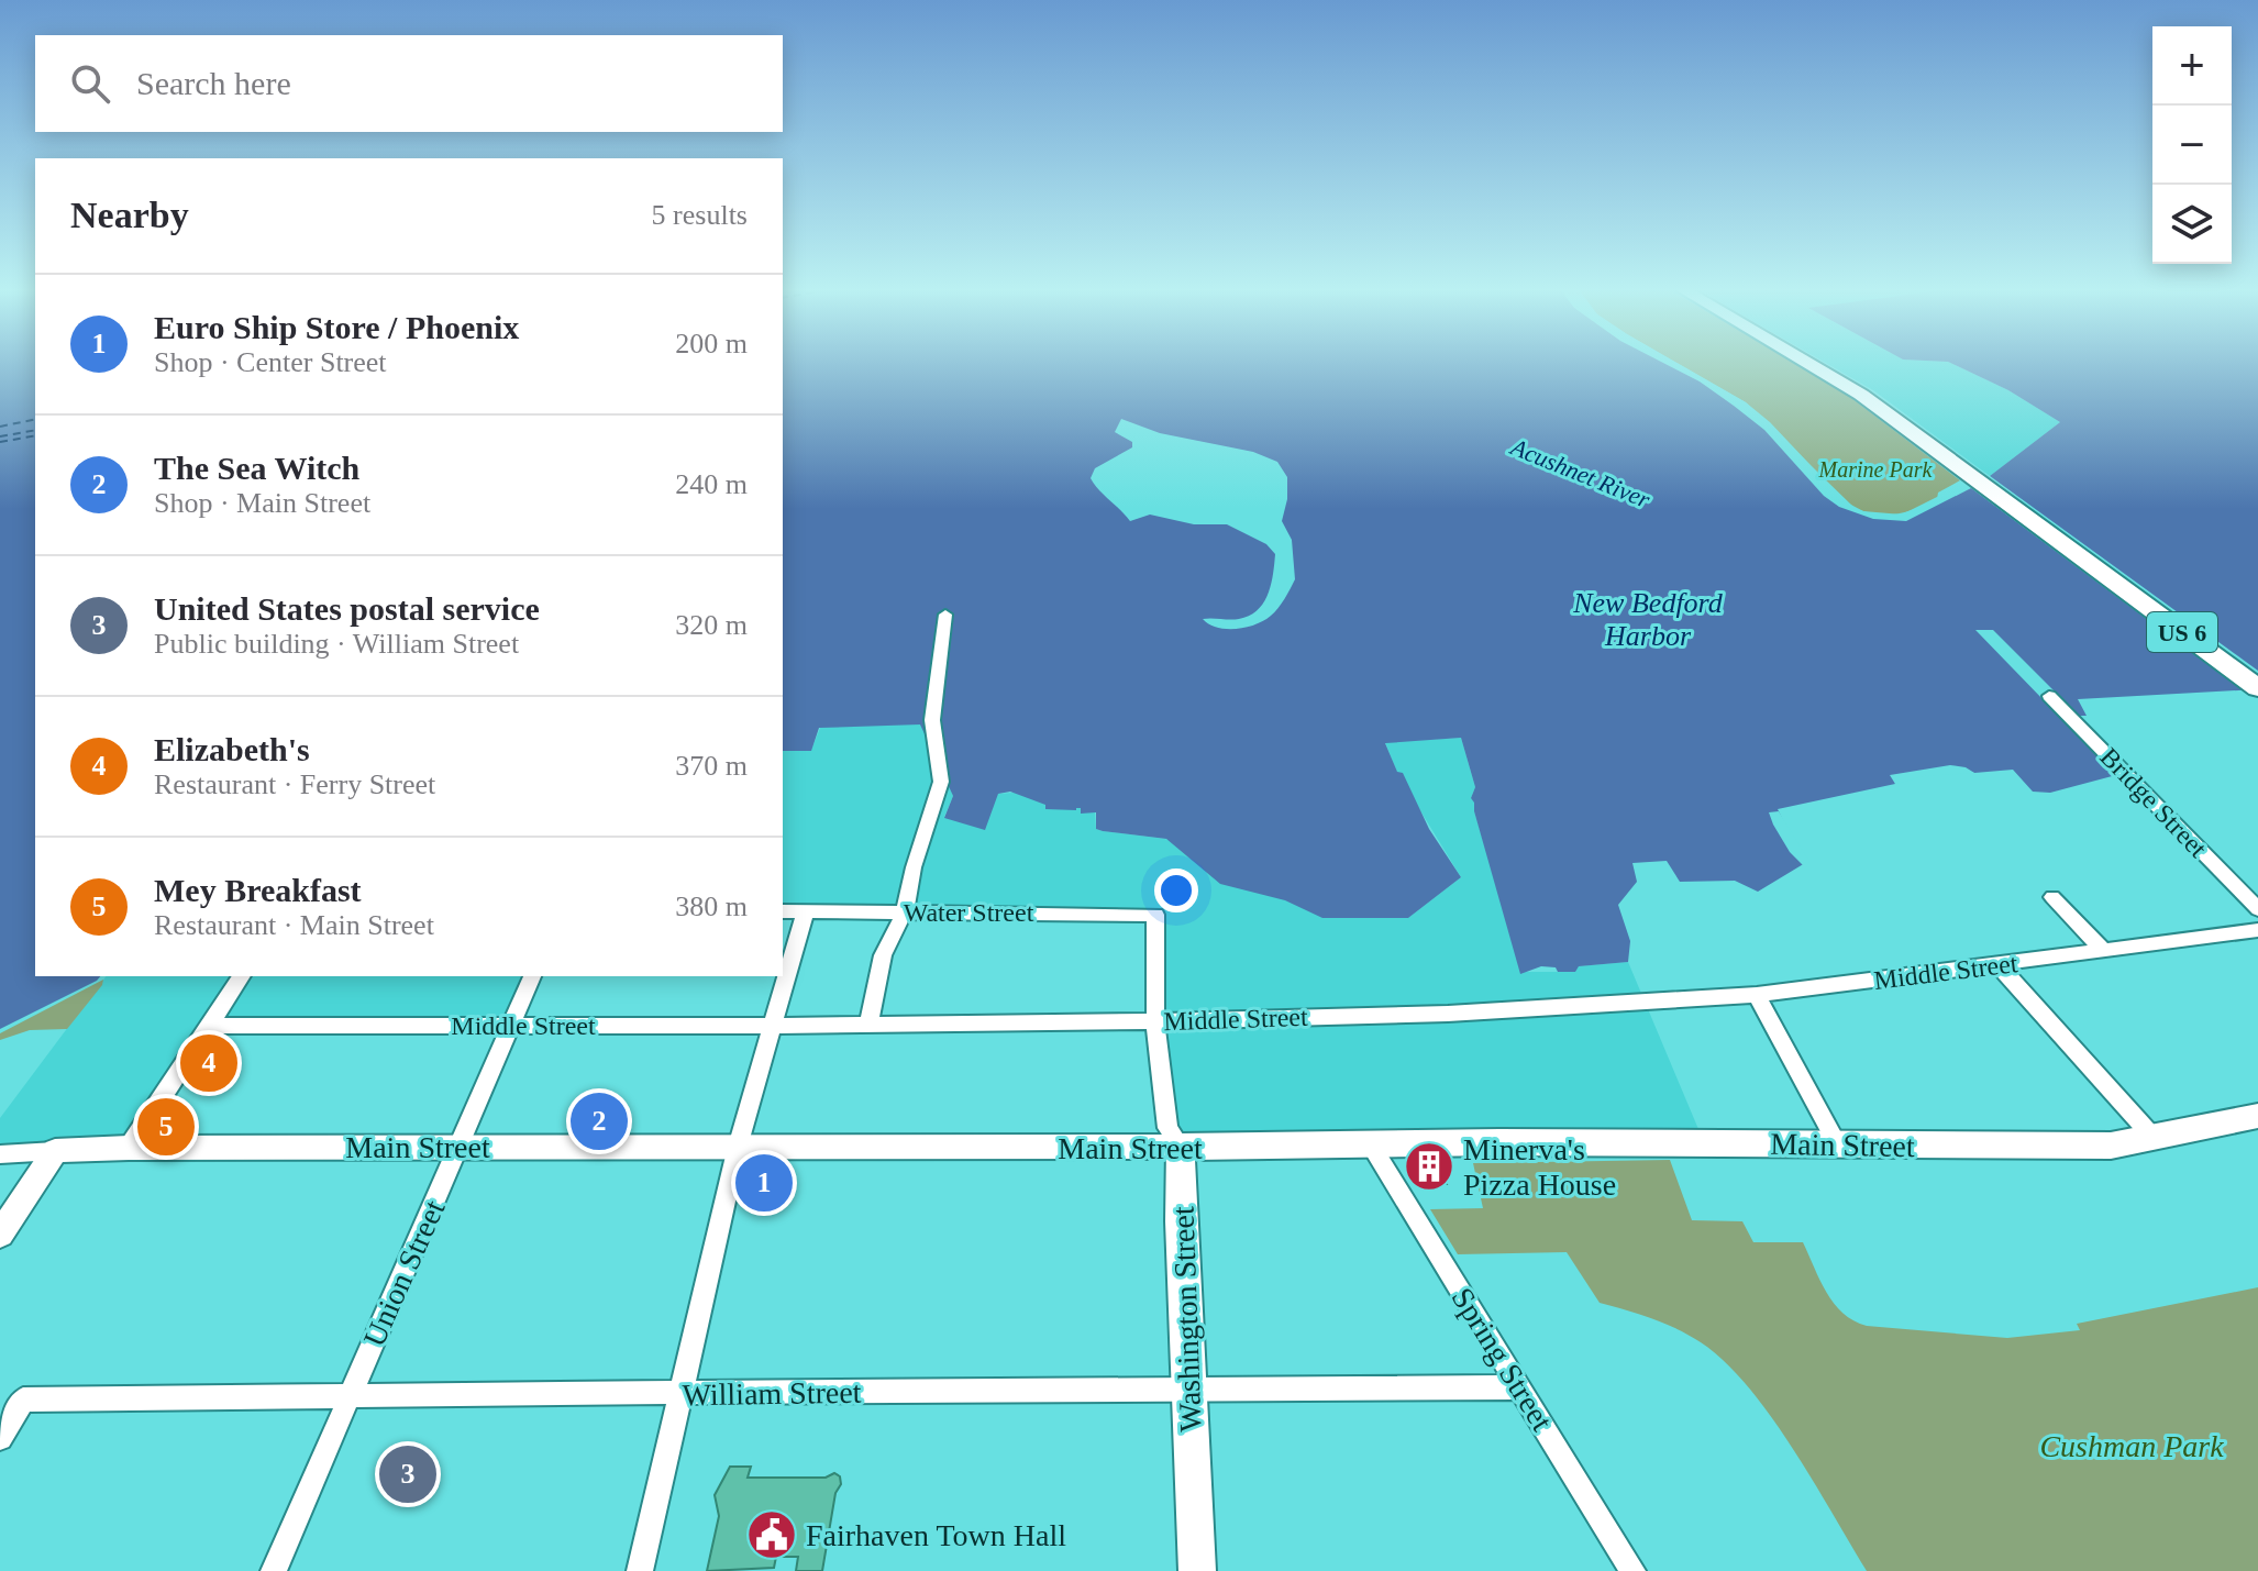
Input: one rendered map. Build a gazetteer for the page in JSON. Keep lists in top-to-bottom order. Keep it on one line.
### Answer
{"streets":{"highway":["US 6"],"main road":["Main Street","Washington Street"],"street":["Bridge Street","Water Street","Middle Street","Union Street","Spring Street","William Street"]},"crossings":[["Water Street","Washington Street"],["Middle Street","Union Street"],["Middle Street","Washington Street"],["Main Street","Union Street"],["Main Street","Washington Street"],["Main Street","Spring Street"],["Union Street","William Street"],["Washington Street","William Street"],["Spring Street","William Street"]],"water":["Acushnet River","New Bedford Harbor"],"parks":["Marine Park","Cushman Park"],"places":{"building":["Minerva's Pizza House"],"public building":["Fairhaven Town Hall"]},"page":{"map_buttons":["+","−"],"search":"Search here","heading":["Nearby","5 results"],"list":[{"mark":"1","name":"Euro Ship Store / Phoenix","note":"Shop · Center Street","value":"200 m"},{"mark":"2","name":"The Sea Witch","note":"Shop · Main Street","value":"240 m"},{"mark":"3","name":"United States postal service","note":"Public building · William Street","value":"320 m"},{"mark":"4","name":"Elizabeth's","note":"Restaurant · Ferry Street","value":"370 m"},{"mark":"5","name":"Mey Breakfast","note":"Restaurant · Main Street","value":"380 m"}],"pins":["4","2","5","1","3"]}}
